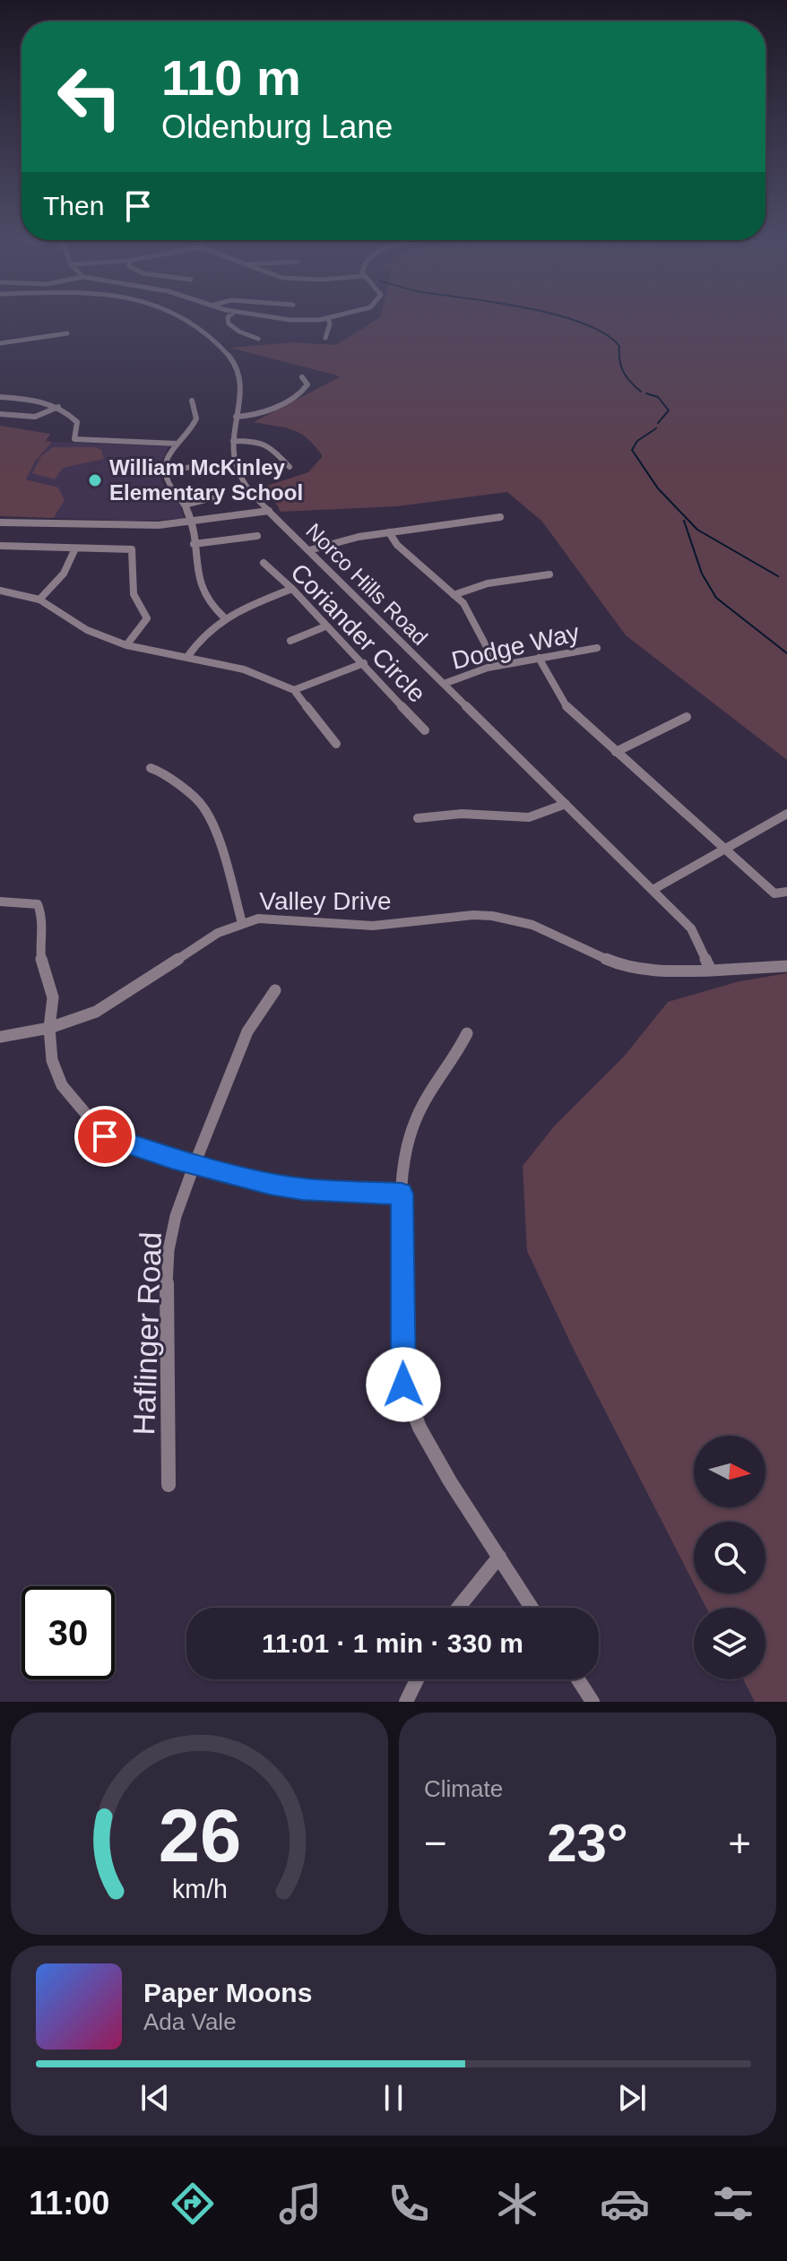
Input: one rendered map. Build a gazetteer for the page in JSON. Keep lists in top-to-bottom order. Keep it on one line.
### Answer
{"streets":{"street":["Norco Hills Road","Coriander Circle","Dodge Way","Valley Drive","Haflinger Road"]},"crossings":[["Norco Hills Road","Dodge Way"],["Norco Hills Road","Valley Drive"]],"places":["William McKinley Elementary School"],"north":"right","page":{"turn":["110 m","Oldenburg Lane"],"then":"Then","limit":"30","trip":"11:01 · 1 min · 330 m","tile":"Climate","heat":["−","23°","+"],"song":["Paper Moons","Ada Vale"],"tabs":"11:00","gauge":["26","km/h"]}}
